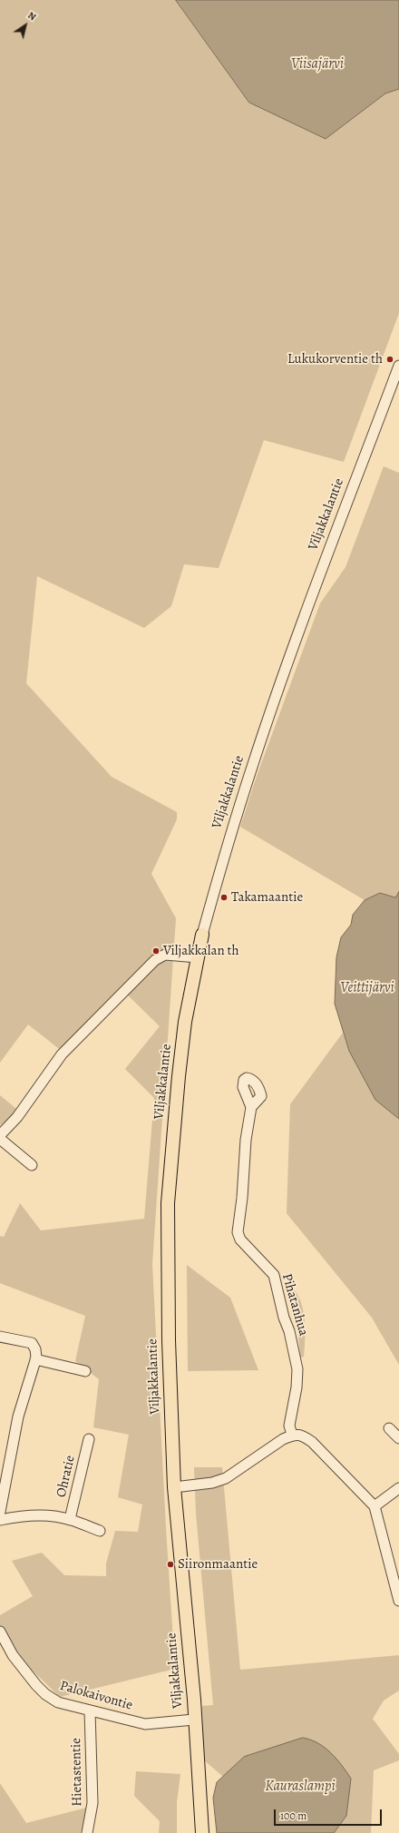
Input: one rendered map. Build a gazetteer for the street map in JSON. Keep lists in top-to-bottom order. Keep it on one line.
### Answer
{"streets":{"main road":["Viljakkalantie"],"street":["Pihatanhua","Ohratie","Palokaivontie","Hietastentie"]},"crossings":[["Viljakkalantie","Palokaivontie"],["Palokaivontie","Hietastentie"]],"water":["Viisajärvi","Veittijärvi","Kauraslampi"],"places":["Lukukorventie th","Takamaantie","Viljakkalan th","Siironmaantie"],"scale_bar":"100 m","north":"top right"}
